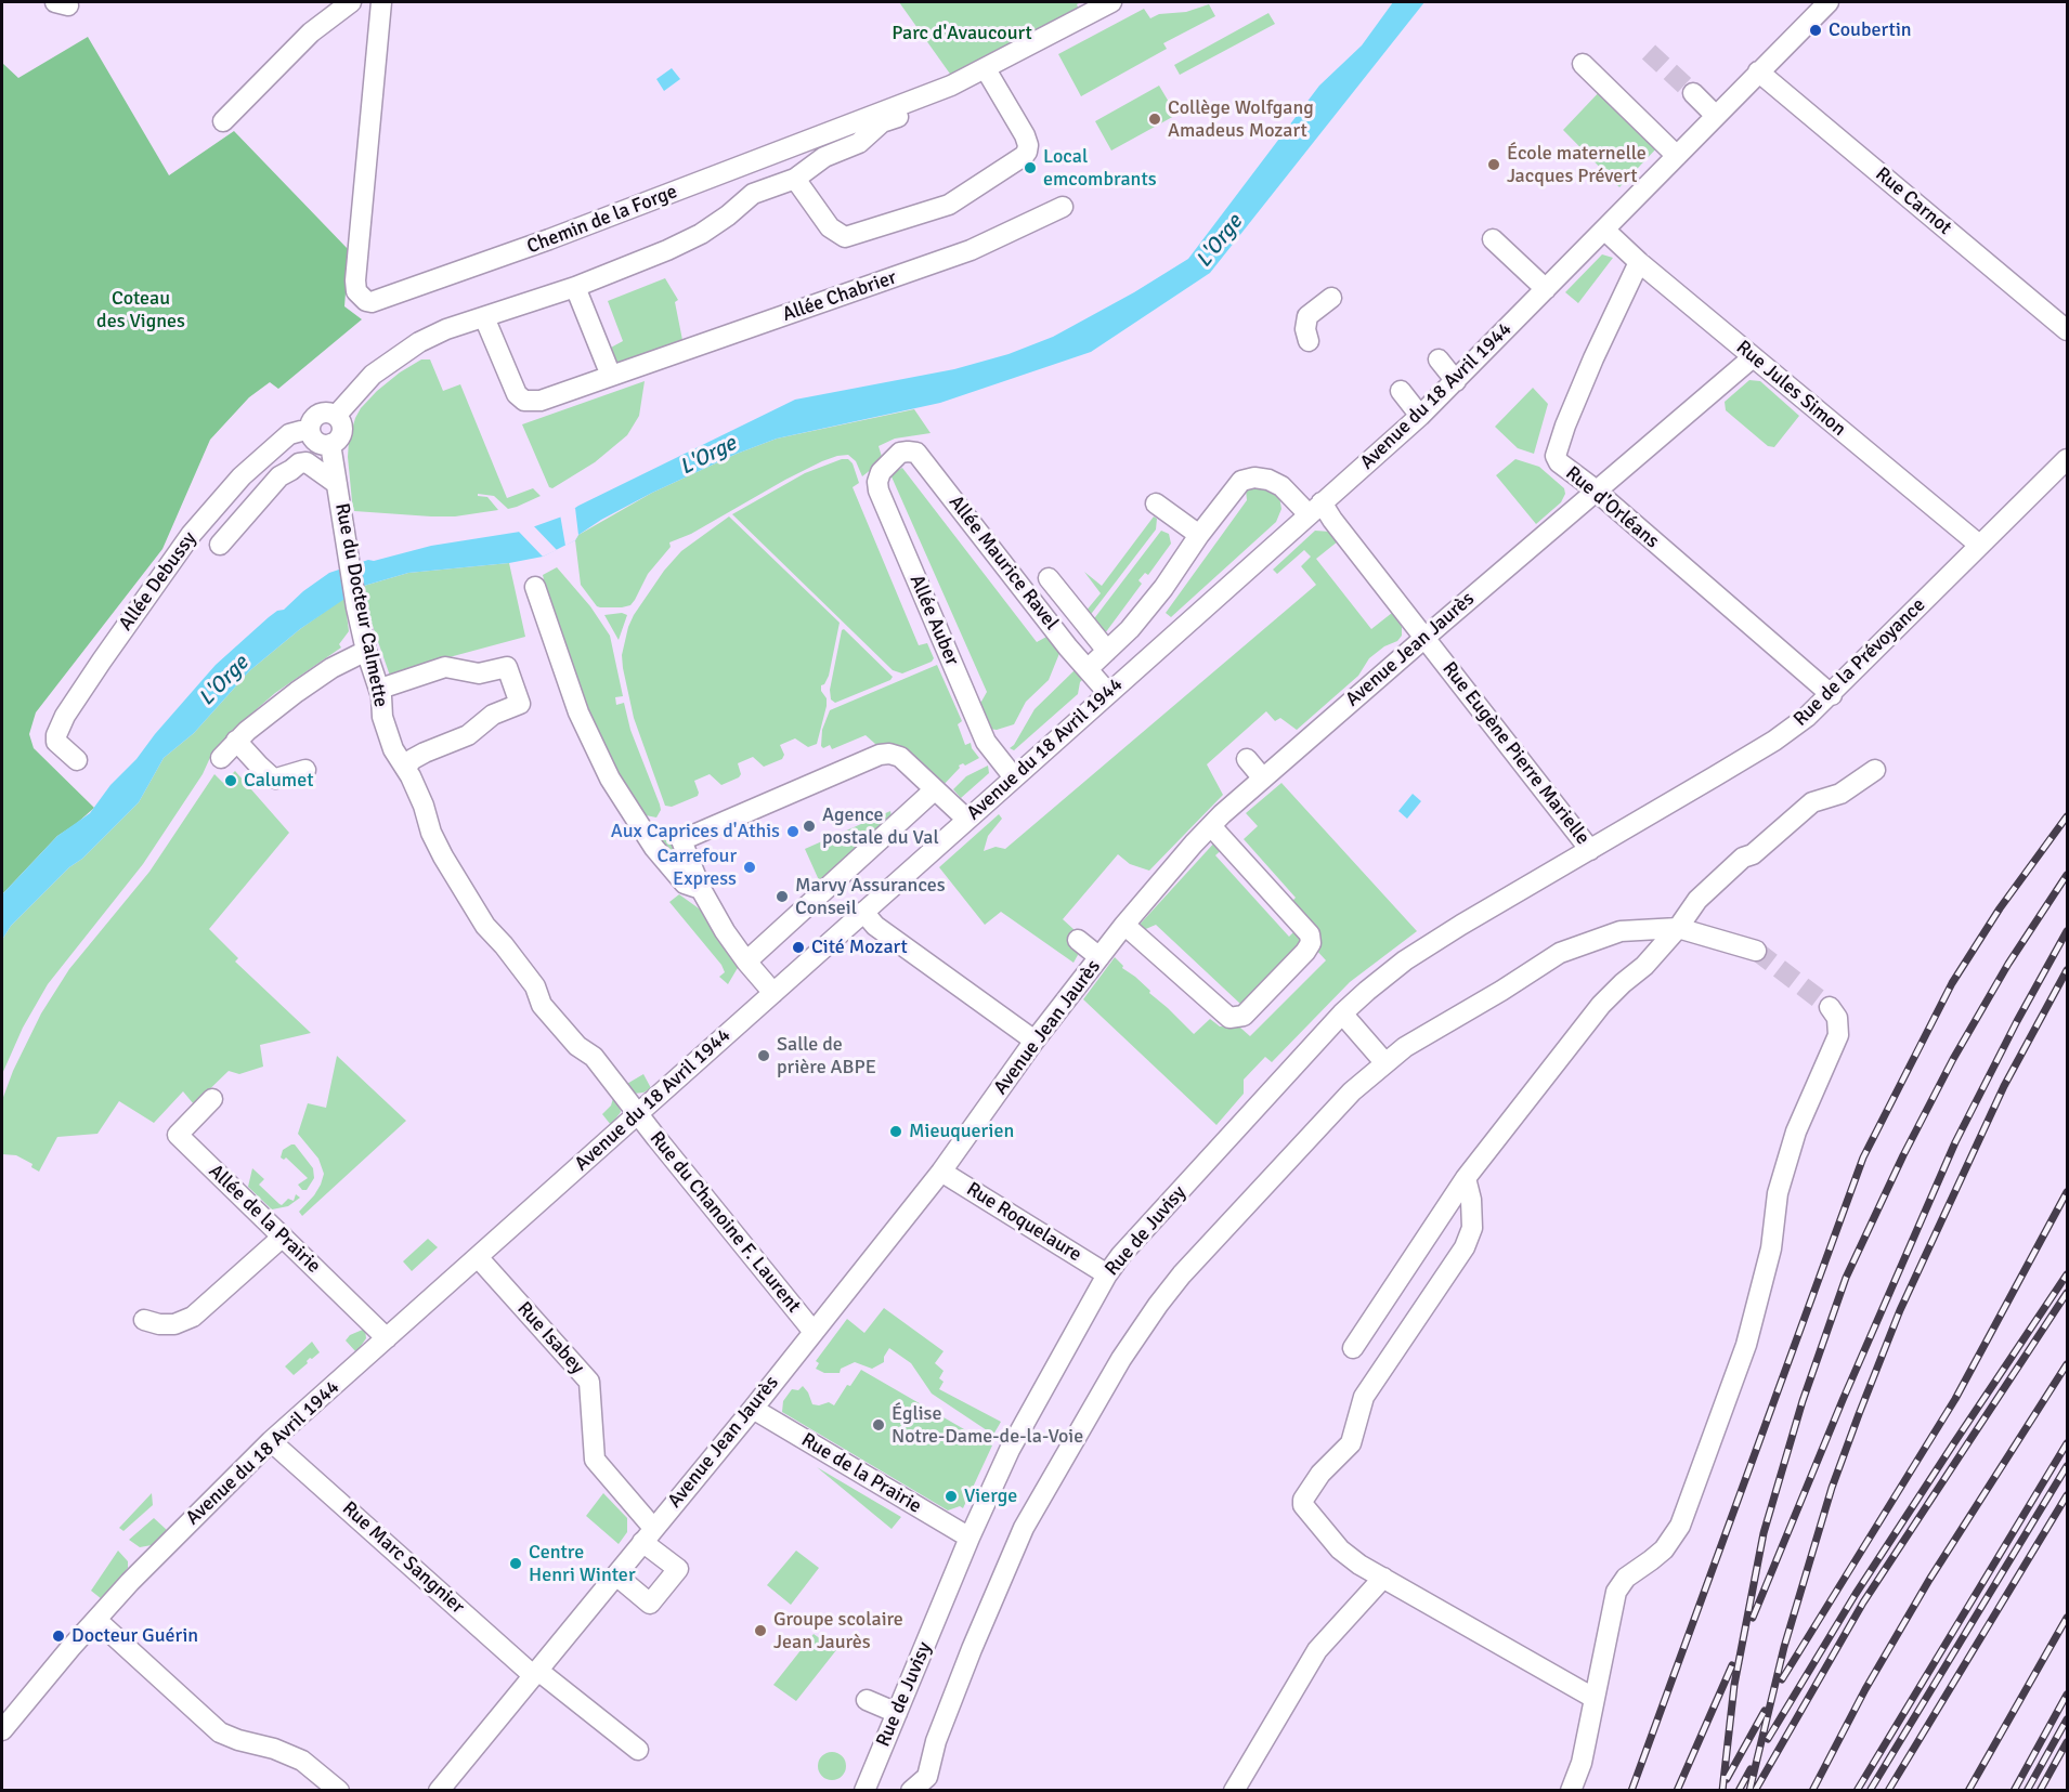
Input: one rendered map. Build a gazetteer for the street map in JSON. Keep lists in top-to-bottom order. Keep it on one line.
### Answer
{"streets":{"street":["Rue Carnot","Chemin de la Forge","Allée Chabrier","Rue Jules Simon","Avenue du 18 Avril 1944","Rue d'Orléans","Allée Maurice Ravel","Allée Debussy","Rue du Docteur Calmette","Allée Auber","Avenue Jean Jaurès","Rue de la Prévoyance","Rue Eugène Pierre Marielle","Allée de la Prairie","Rue du Chanoine F. Laurent","Rue Roquelaure","Rue de Juvisy","Rue Isabey","Rue de la Prairie","Rue Marc Sangnier"]},"crossings":[["Rue Carnot","Avenue du 18 Avril 1944"],["Rue Jules Simon","Avenue du 18 Avril 1944"],["Rue Jules Simon","Rue d'Orléans"],["Rue Jules Simon","Avenue Jean Jaurès"],["Rue Jules Simon","Rue de la Prévoyance"],["Avenue du 18 Avril 1944","Allée Maurice Ravel"],["Avenue du 18 Avril 1944","Rue du Docteur Calmette"],["Avenue du 18 Avril 1944","Allée Auber"],["Avenue du 18 Avril 1944","Rue Eugène Pierre Marielle"],["Avenue du 18 Avril 1944","Allée de la Prairie"],["Avenue du 18 Avril 1944","Rue du Chanoine F. Laurent"],["Avenue du 18 Avril 1944","Rue Isabey"],["Avenue du 18 Avril 1944","Rue Marc Sangnier"],["Rue d'Orléans","Avenue Jean Jaurès"],["Rue d'Orléans","Rue de la Prévoyance"],["Allée Maurice Ravel","Allée Auber"],["Allée Maurice Ravel","Rue Eugène Pierre Marielle"],["Allée Debussy","Rue du Docteur Calmette"],["Rue du Docteur Calmette","Rue du Chanoine F. Laurent"],["Avenue Jean Jaurès","Rue Eugène Pierre Marielle"],["Avenue Jean Jaurès","Rue du Chanoine F. Laurent"],["Avenue Jean Jaurès","Rue Roquelaure"],["Avenue Jean Jaurès","Rue Isabey"],["Avenue Jean Jaurès","Rue de la Prairie"],["Avenue Jean Jaurès","Rue Marc Sangnier"],["Rue de la Prévoyance","Rue Eugène Pierre Marielle"],["Rue de la Prévoyance","Rue de Juvisy"],["Rue Eugène Pierre Marielle","Rue de Juvisy"],["Rue Roquelaure","Rue de Juvisy"],["Rue de Juvisy","Rue de la Prairie"]],"water":["L'Orge"],"parks":["Parc d'Avaucourt","Coteau des Vignes"],"places":["Coubertin","Collège Wolfgang Amadeus Mozart","École maternelle Jacques Prévert","Local emcombrants","Calumet","Agence postale du Val","Aux Caprices d'Athis","Carrefour Express","Marvy Assurances Conseil","Cité Mozart","Salle de prière ABPE","Mieuquerien","Église Notre-Dame-de-la-Voie","Vierge","Centre Henri Winter","Groupe scolaire Jean Jaurès","Docteur Guérin"]}
